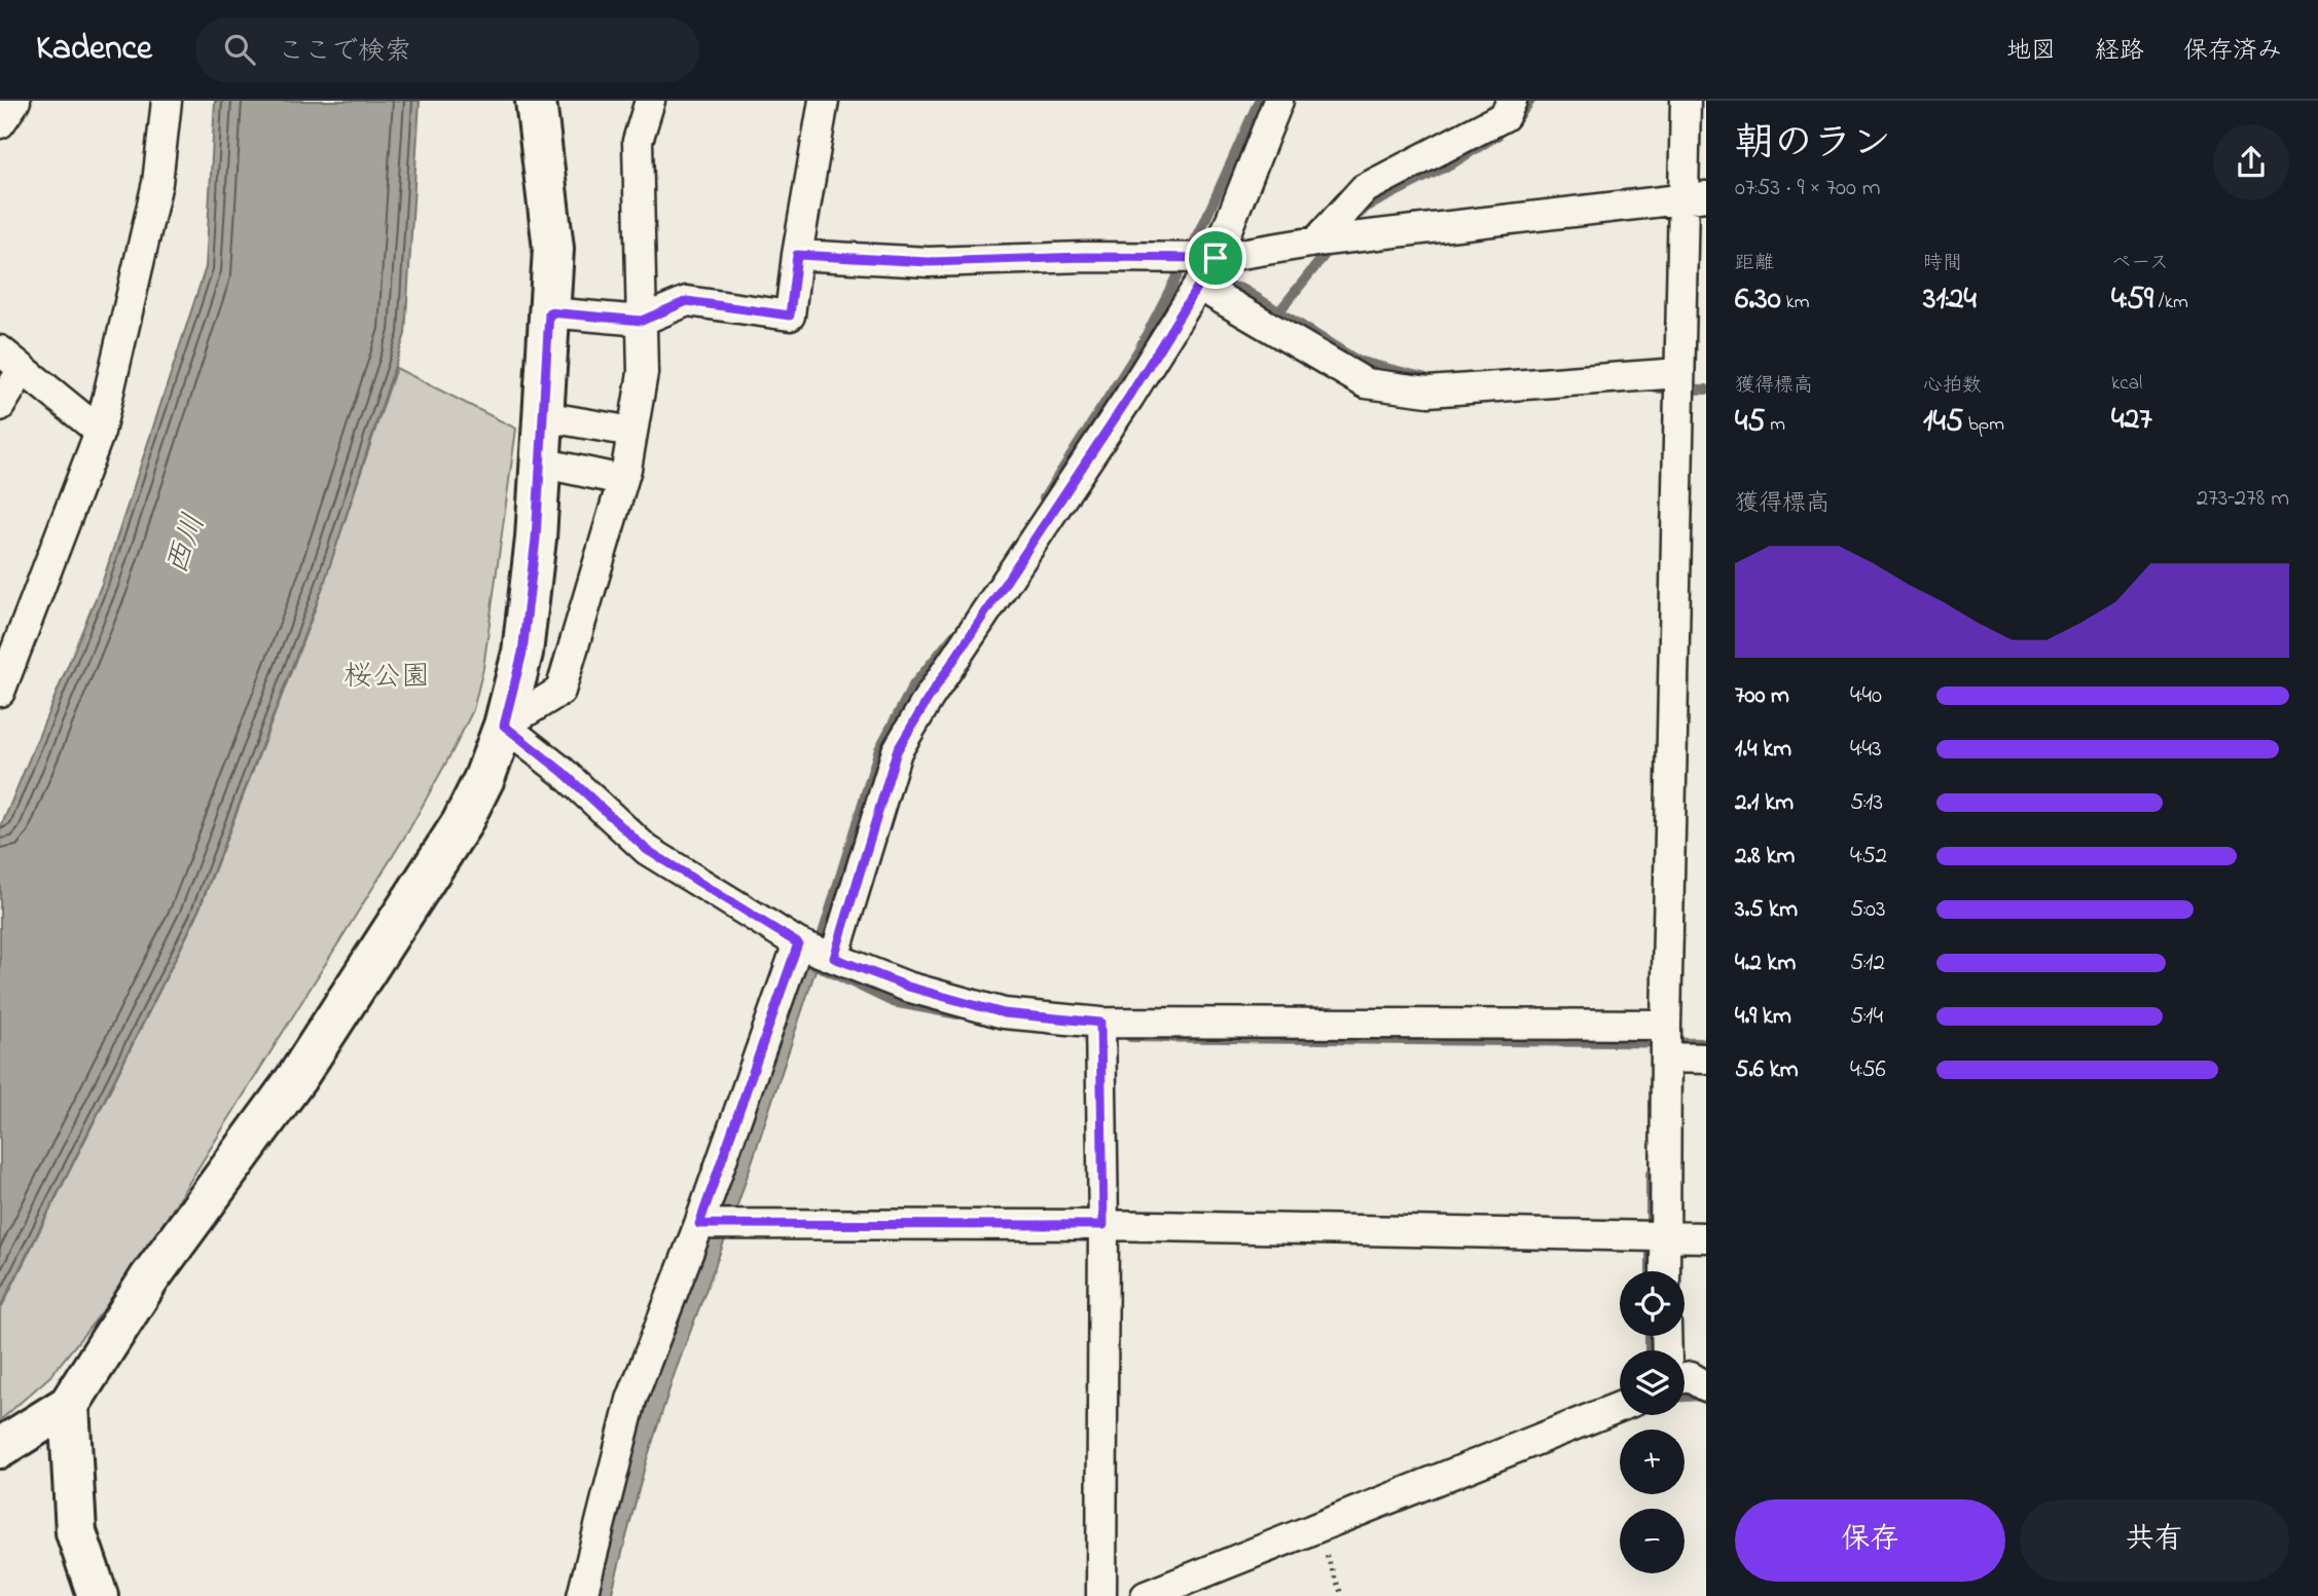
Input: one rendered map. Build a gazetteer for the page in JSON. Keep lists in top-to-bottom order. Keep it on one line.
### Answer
{"water":["西川"],"parks":["桜公園"],"page":{"header":"Kadence","search":"ここで検索","nav":["地図","経路","保存済み"],"heading":["朝のラン","07:53 · 9 × 700 m"],"stats":[["距離","6.30 km"],["時間","31:24"],["ペース","4:59 /km"],["獲得標高","45 m"],["心拍数","145 bpm"],["kcal","427"]],"chart":["獲得標高","273–278 m"],"list":[{"name":"700 m","note":"4:40"},{"name":"1.4 km","note":"4:43"},{"name":"2.1 km","note":"5:13"},{"name":"2.8 km","note":"4:52"},{"name":"3.5 km","note":"5:03"},{"name":"4.2 km","note":"5:12"},{"name":"4.9 km","note":"5:14"},{"name":"5.6 km","note":"4:56"}],"map_buttons":["+","−"],"buttons":["保存","共有"]}}
